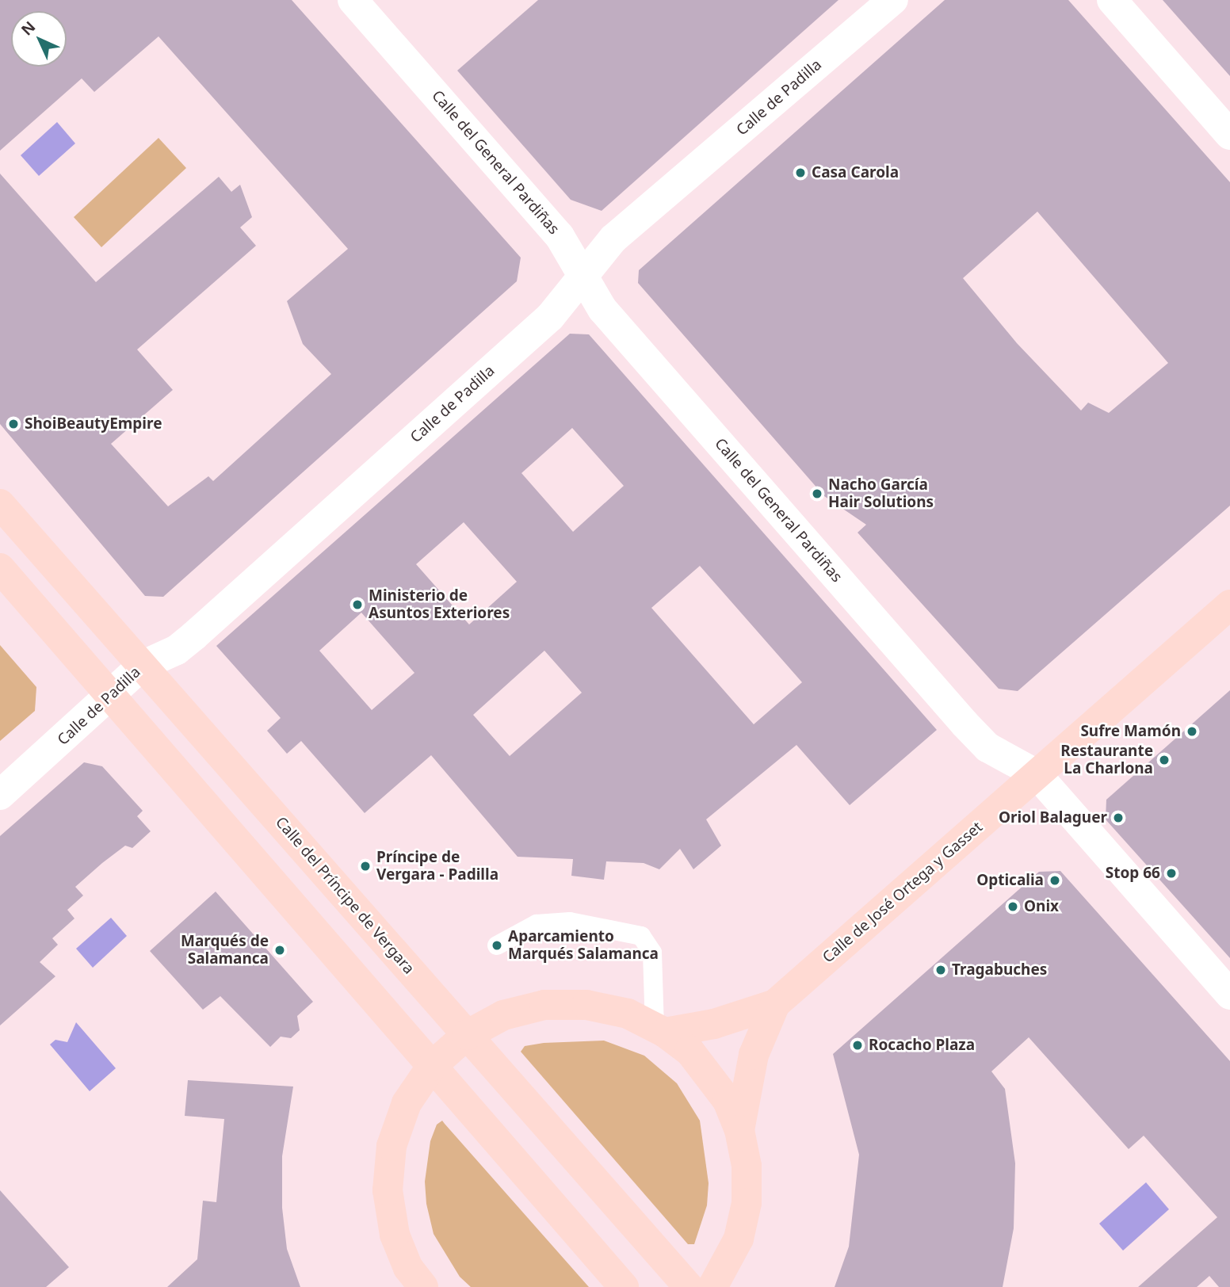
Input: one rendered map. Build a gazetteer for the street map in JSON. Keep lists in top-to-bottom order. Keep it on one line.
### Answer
{"streets":{"main road":["Calle de José Ortega y Gasset","Calle del Príncipe de Vergara"],"street":["Calle de Padilla","Calle del General Pardiñas"]},"crossings":[["Calle de Padilla","Calle del General Pardiñas"],["Calle de Padilla","Calle del Príncipe de Vergara"],["Calle del General Pardiñas","Calle de José Ortega y Gasset"]],"places":["Casa Carola","ShoiBeautyEmpire","Nacho García Hair Solutions","Ministerio de Asuntos Exteriores","Sufre Mamón","Restaurante La Charlona","Oriol Balaguer","Príncipe de Vergara - Padilla","Stop 66","Opticalia","Onix","Aparcamiento Marqués Salamanca","Marqués de Salamanca","Tragabuches","Rocacho Plaza"],"north":"top left"}
